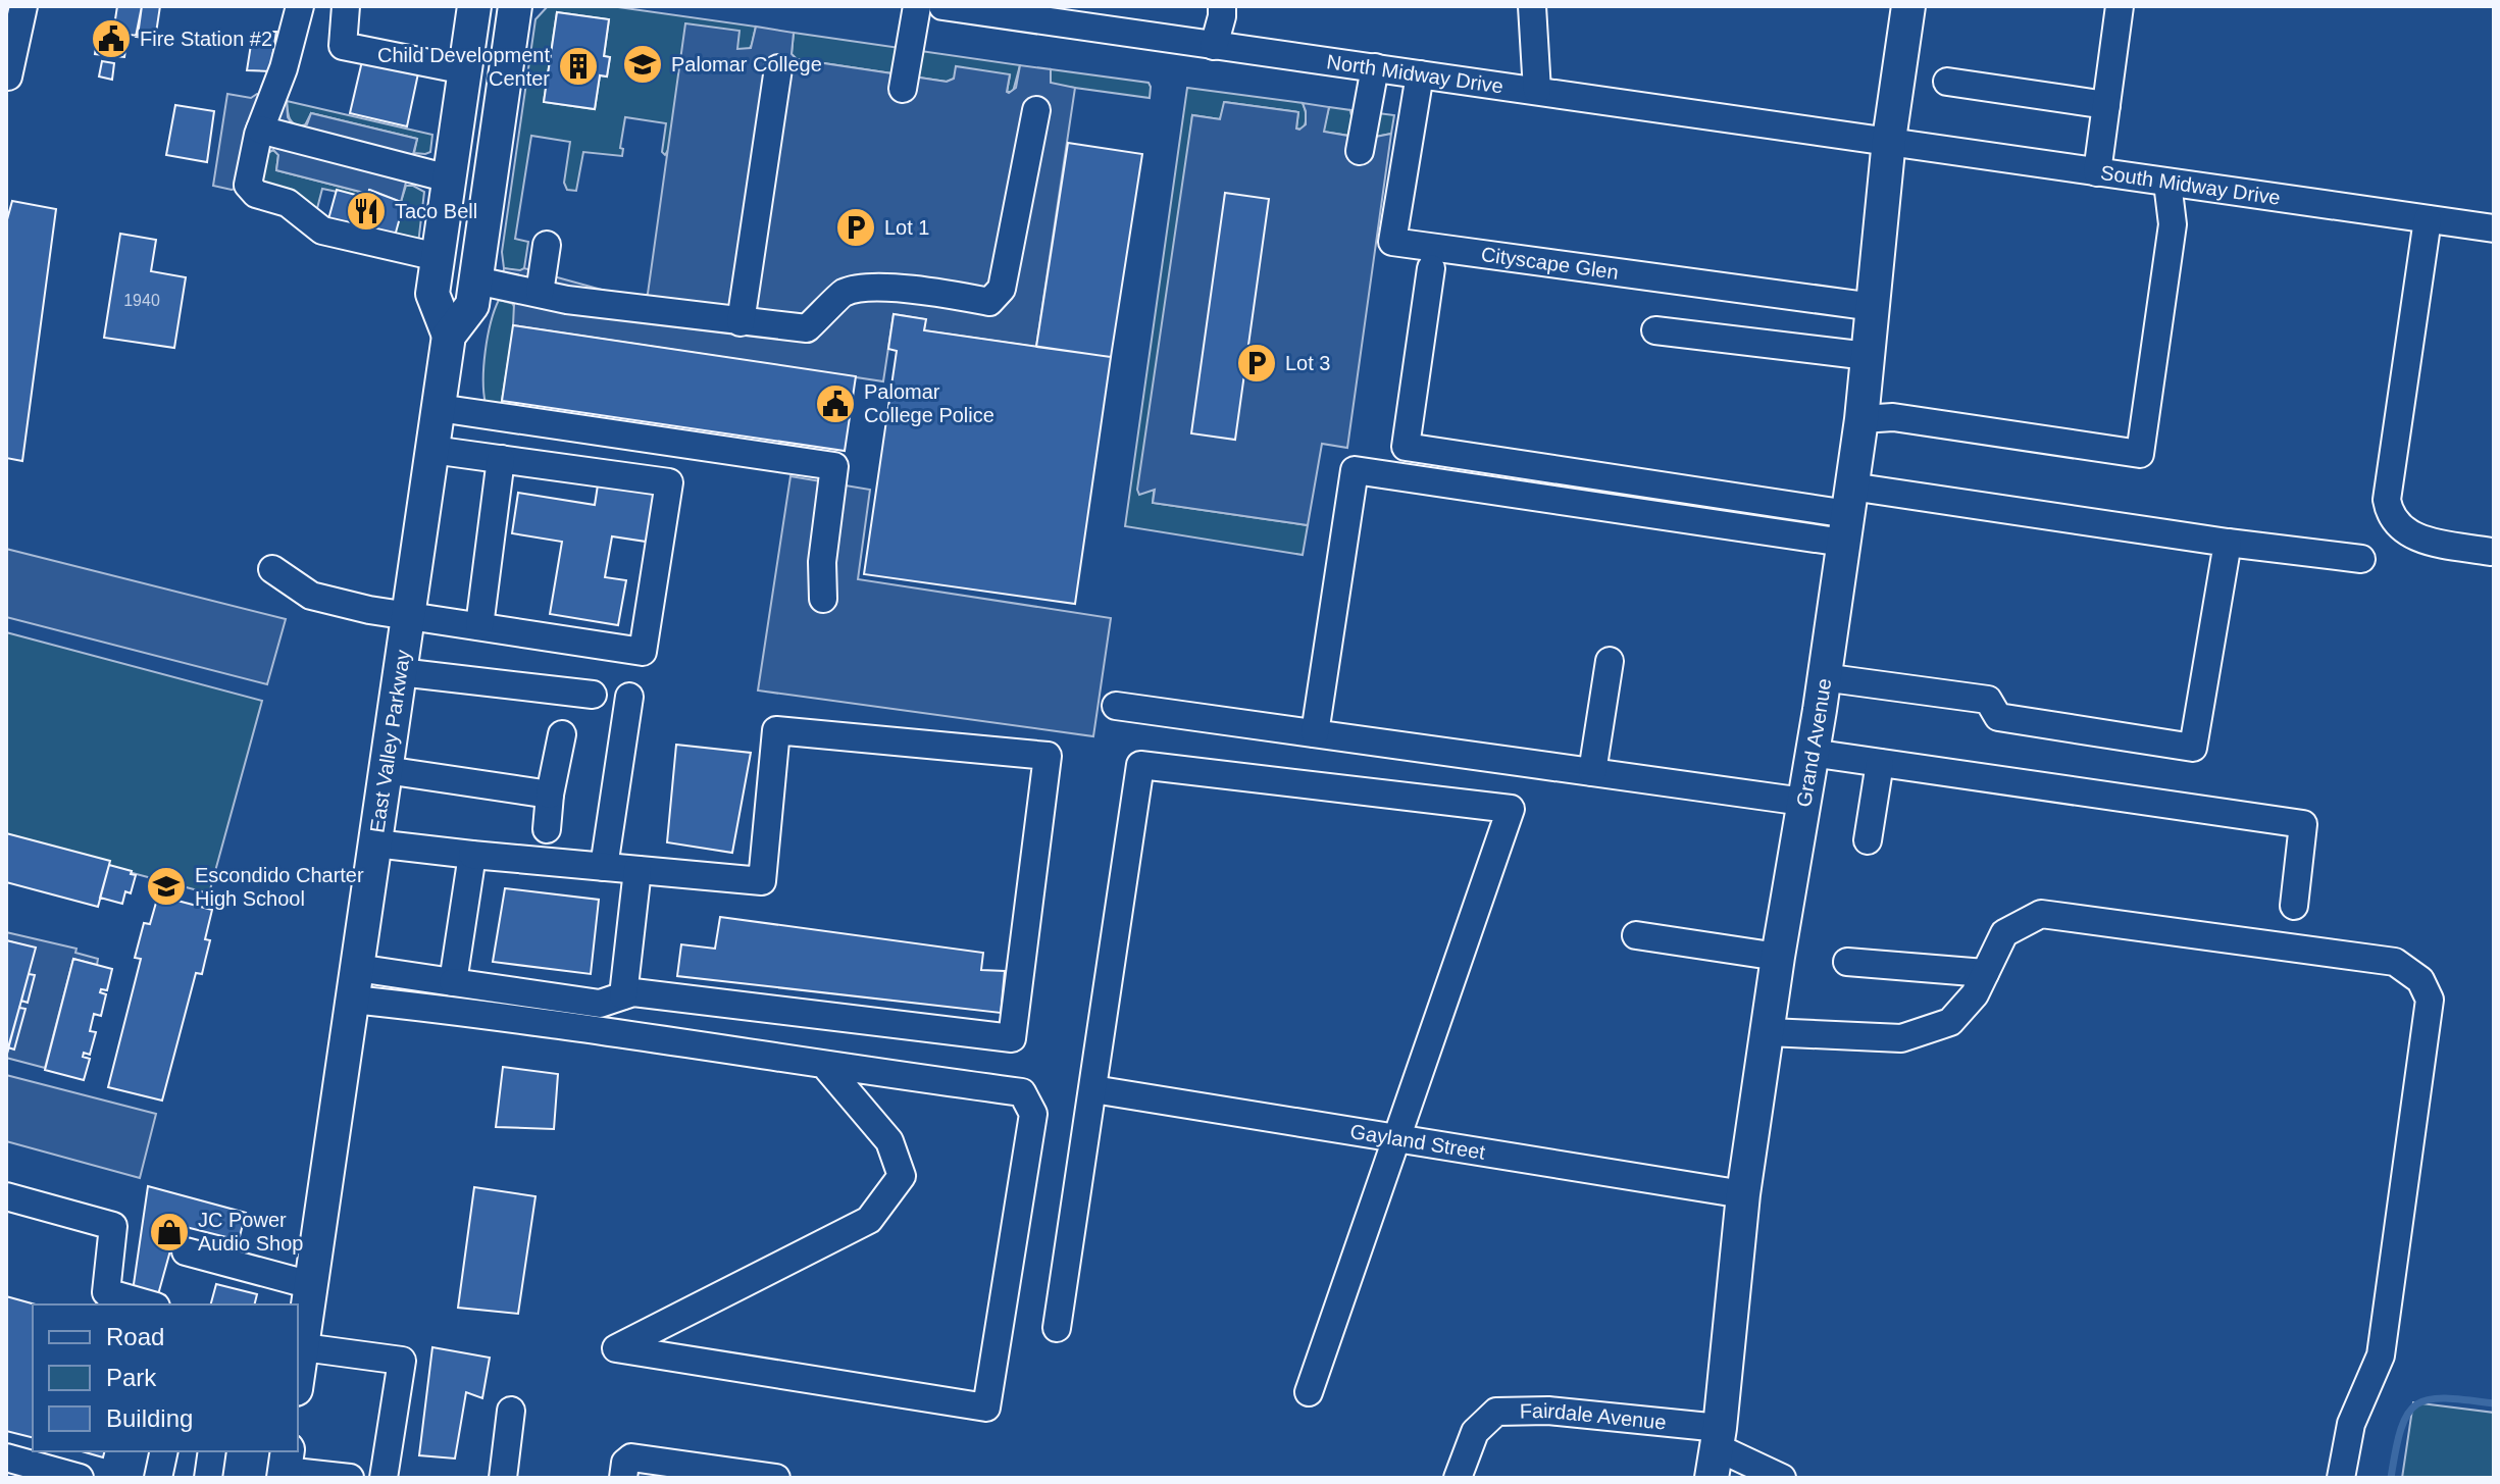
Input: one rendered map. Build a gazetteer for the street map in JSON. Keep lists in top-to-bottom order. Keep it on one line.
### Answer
{"streets":{"main road":["East Valley Parkway","Grand Avenue"],"street":["North Midway Drive","South Midway Drive","Cityscape Glen","Gayland Street","Fairdale Avenue"]},"crossings":[["North Midway Drive","South Midway Drive"],["North Midway Drive","Cityscape Glen"],["North Midway Drive","Grand Avenue"],["South Midway Drive","Grand Avenue"],["Cityscape Glen","Grand Avenue"],["Grand Avenue","Gayland Street"],["Grand Avenue","Fairdale Avenue"]],"places":{"public building":["Fire Station #2","Palomar College Police"],"school or university":["Palomar College","Escondido Charter High School"],"building":["Child Development Center"],"restaurant":["Taco Bell"],"parking":["Lot 1","Lot 3"],"shop":["JC Power Audio Shop"]},"house_numbers":["1940"],"legend":["Road","Park","Building"]}
